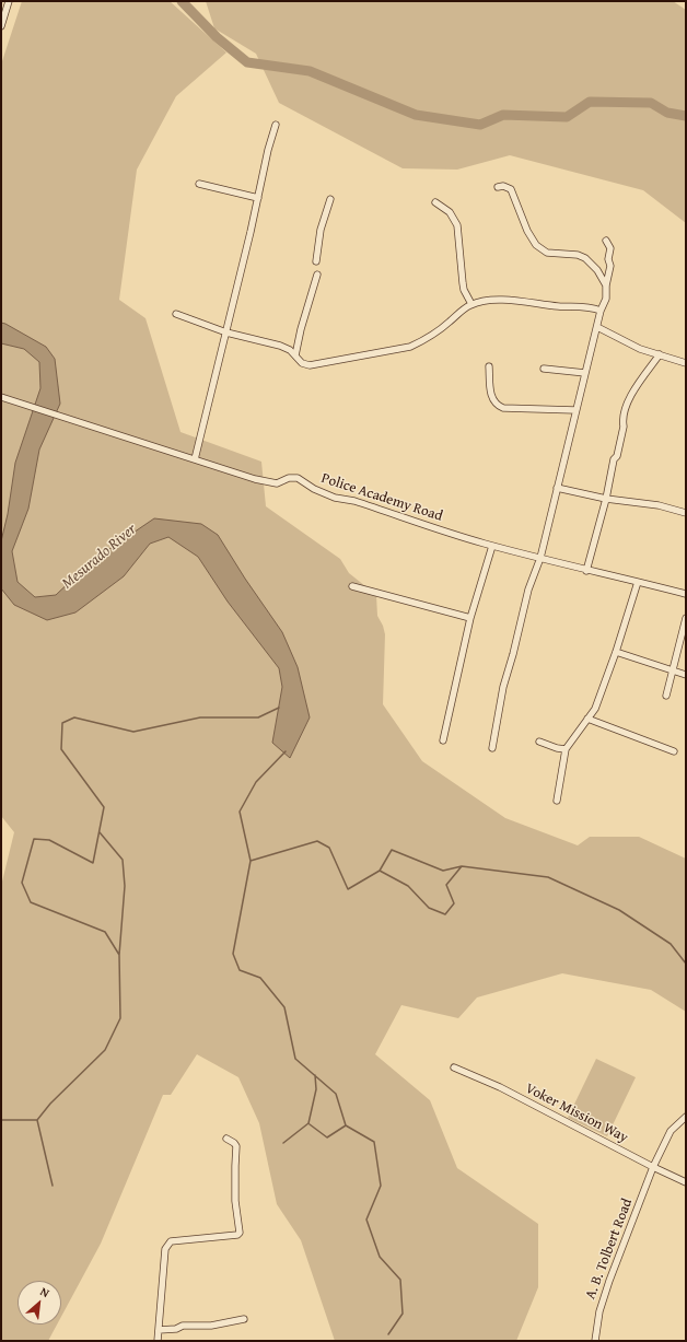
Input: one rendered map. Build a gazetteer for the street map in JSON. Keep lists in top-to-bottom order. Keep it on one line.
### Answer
{"streets":{"street":["Police Academy Road","Voker Mission Way","A. B. Tolbert Road"]},"crossings":[["Voker Mission Way","A. B. Tolbert Road"]],"water":["Mesurado River"],"north":"top right"}
